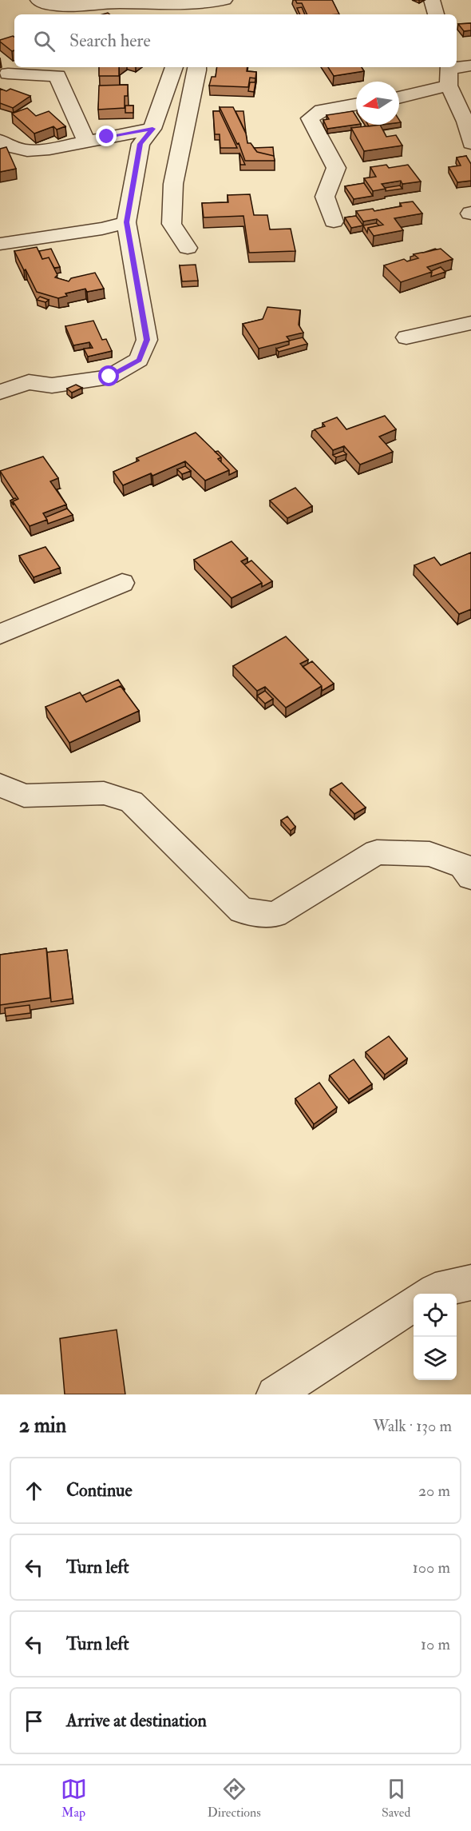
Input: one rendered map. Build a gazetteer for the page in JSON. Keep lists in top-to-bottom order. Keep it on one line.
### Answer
{"north":"left","page":{"search":"Search here","heading":["2 min","Walk · 130 m"],"list":[["Continue","20 m"],["Turn left","100 m"],["Turn left","10 m"],"Arrive at destination"],"nav":["Map","Directions","Saved"]}}
